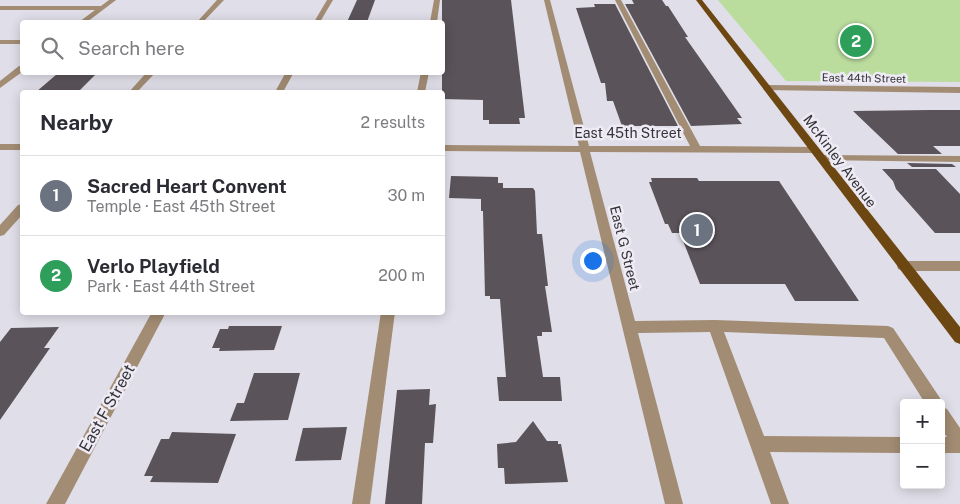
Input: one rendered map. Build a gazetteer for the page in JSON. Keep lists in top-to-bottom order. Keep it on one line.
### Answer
{"streets":{"main road":["McKinley Avenue"],"street":["East 44th Street","East 45th Street","East G Street","East F Street"]},"crossings":[["East 44th Street","McKinley Avenue"],["East 45th Street","McKinley Avenue"],["East 45th Street","East G Street"]],"page":{"search":"Search here","pins":["2","1"],"heading":["Nearby","2 results"],"list":[{"mark":"1","name":"Sacred Heart Convent","note":"Temple · East 45th Street","value":"30 m"},{"mark":"2","name":"Verlo Playfield","note":"Park · East 44th Street","value":"200 m"}],"map_buttons":["+","−"]}}
